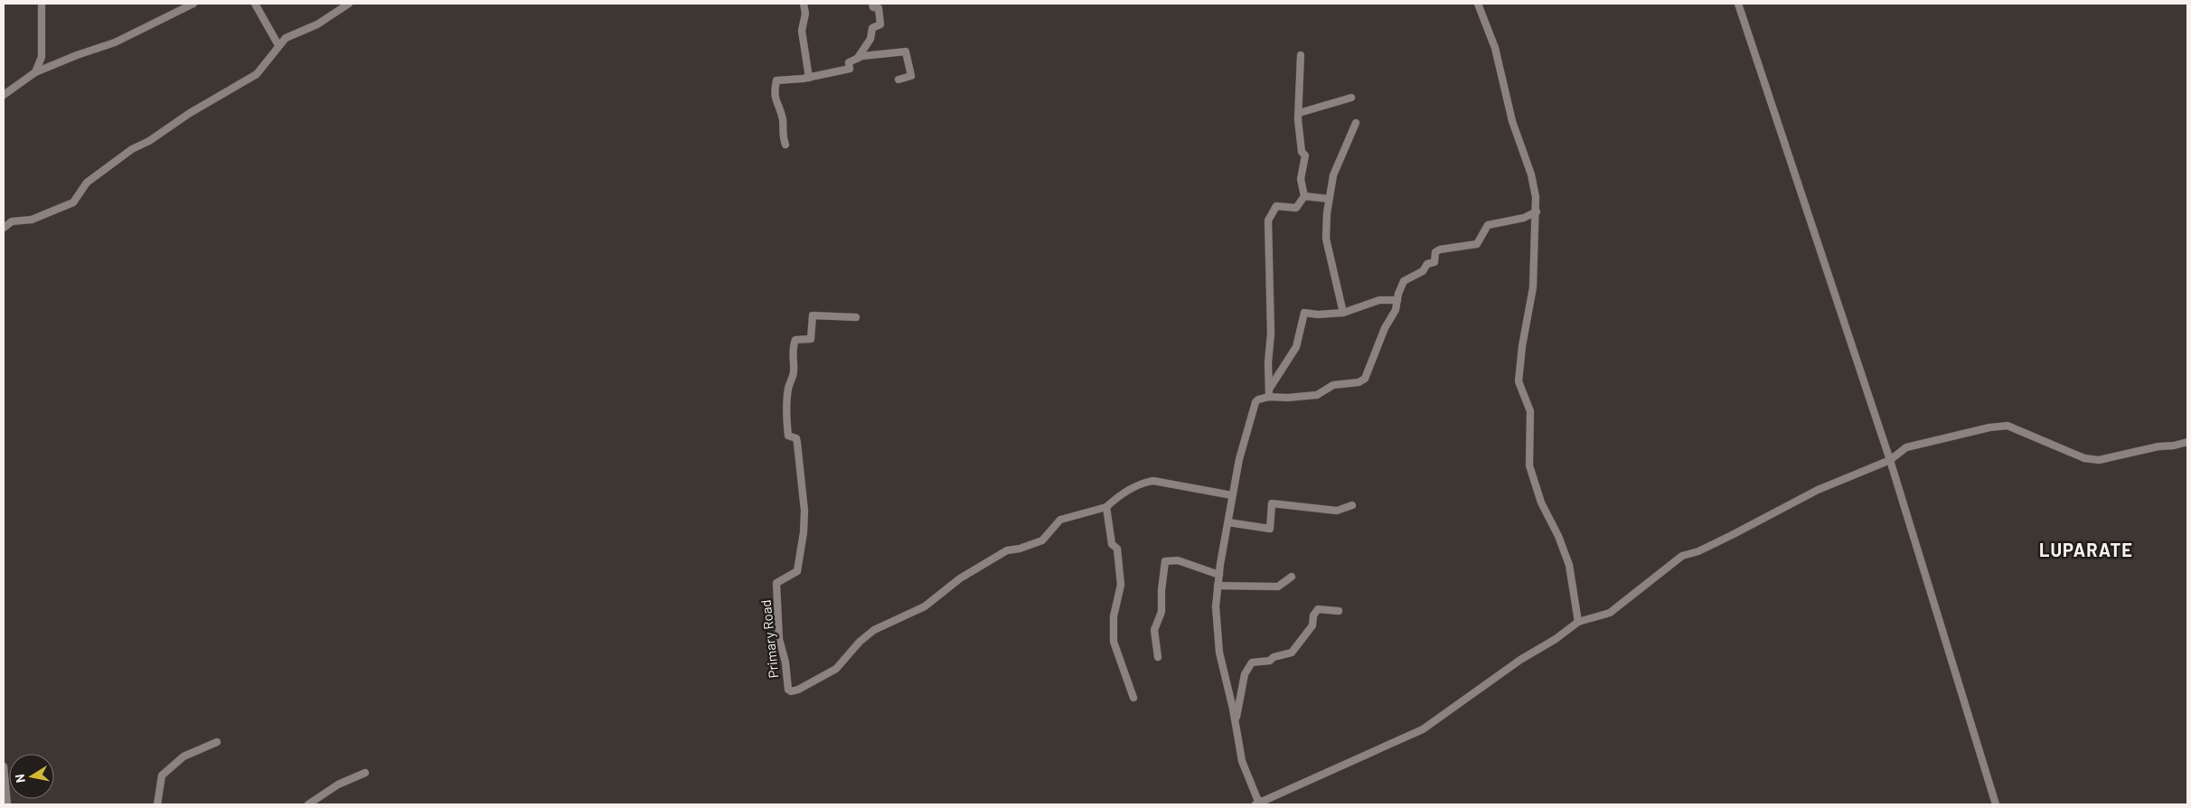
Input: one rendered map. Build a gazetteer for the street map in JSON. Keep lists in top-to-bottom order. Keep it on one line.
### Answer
{"streets":{"street":["Primary Road"]},"districts":["LUPARATE"],"north":"left"}
